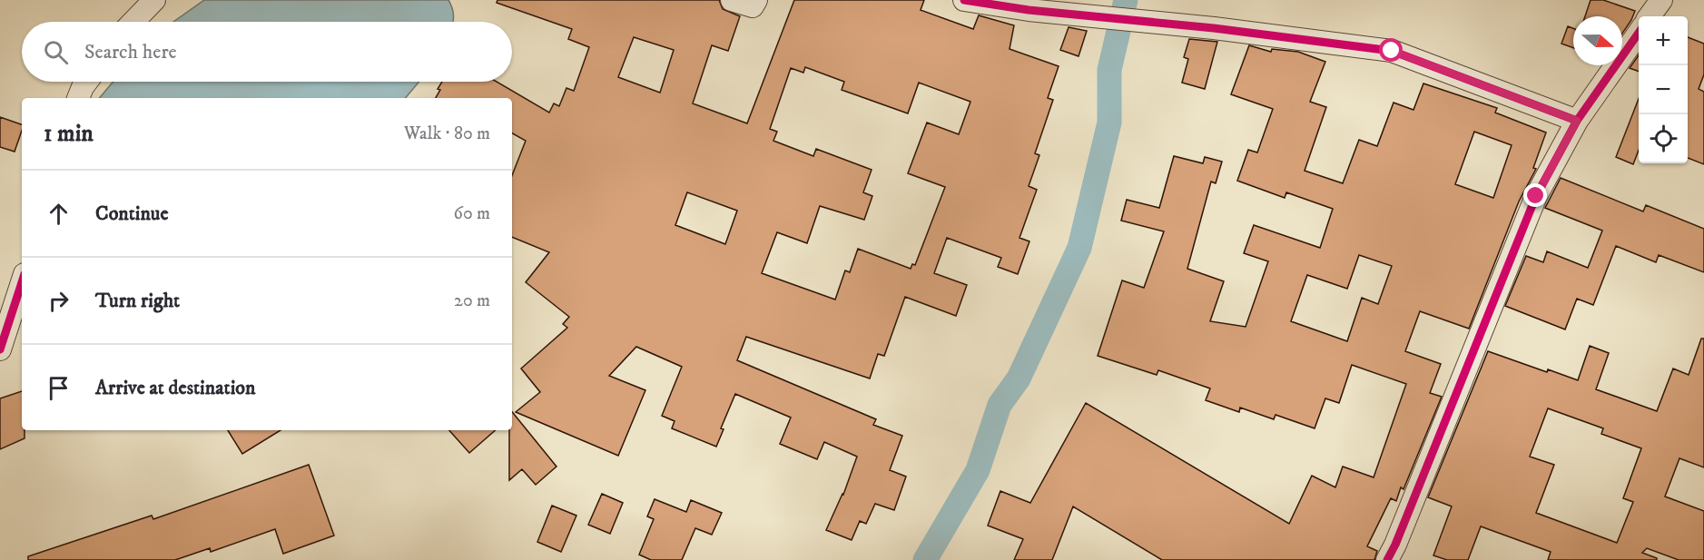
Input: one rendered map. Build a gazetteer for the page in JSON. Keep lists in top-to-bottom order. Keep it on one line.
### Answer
{"north":"right","page":{"map_buttons":["+","−"],"search":"Search here","heading":["1 min","Walk · 80 m"],"list":[["Continue","60 m"],["Turn right","20 m"],"Arrive at destination"]}}
